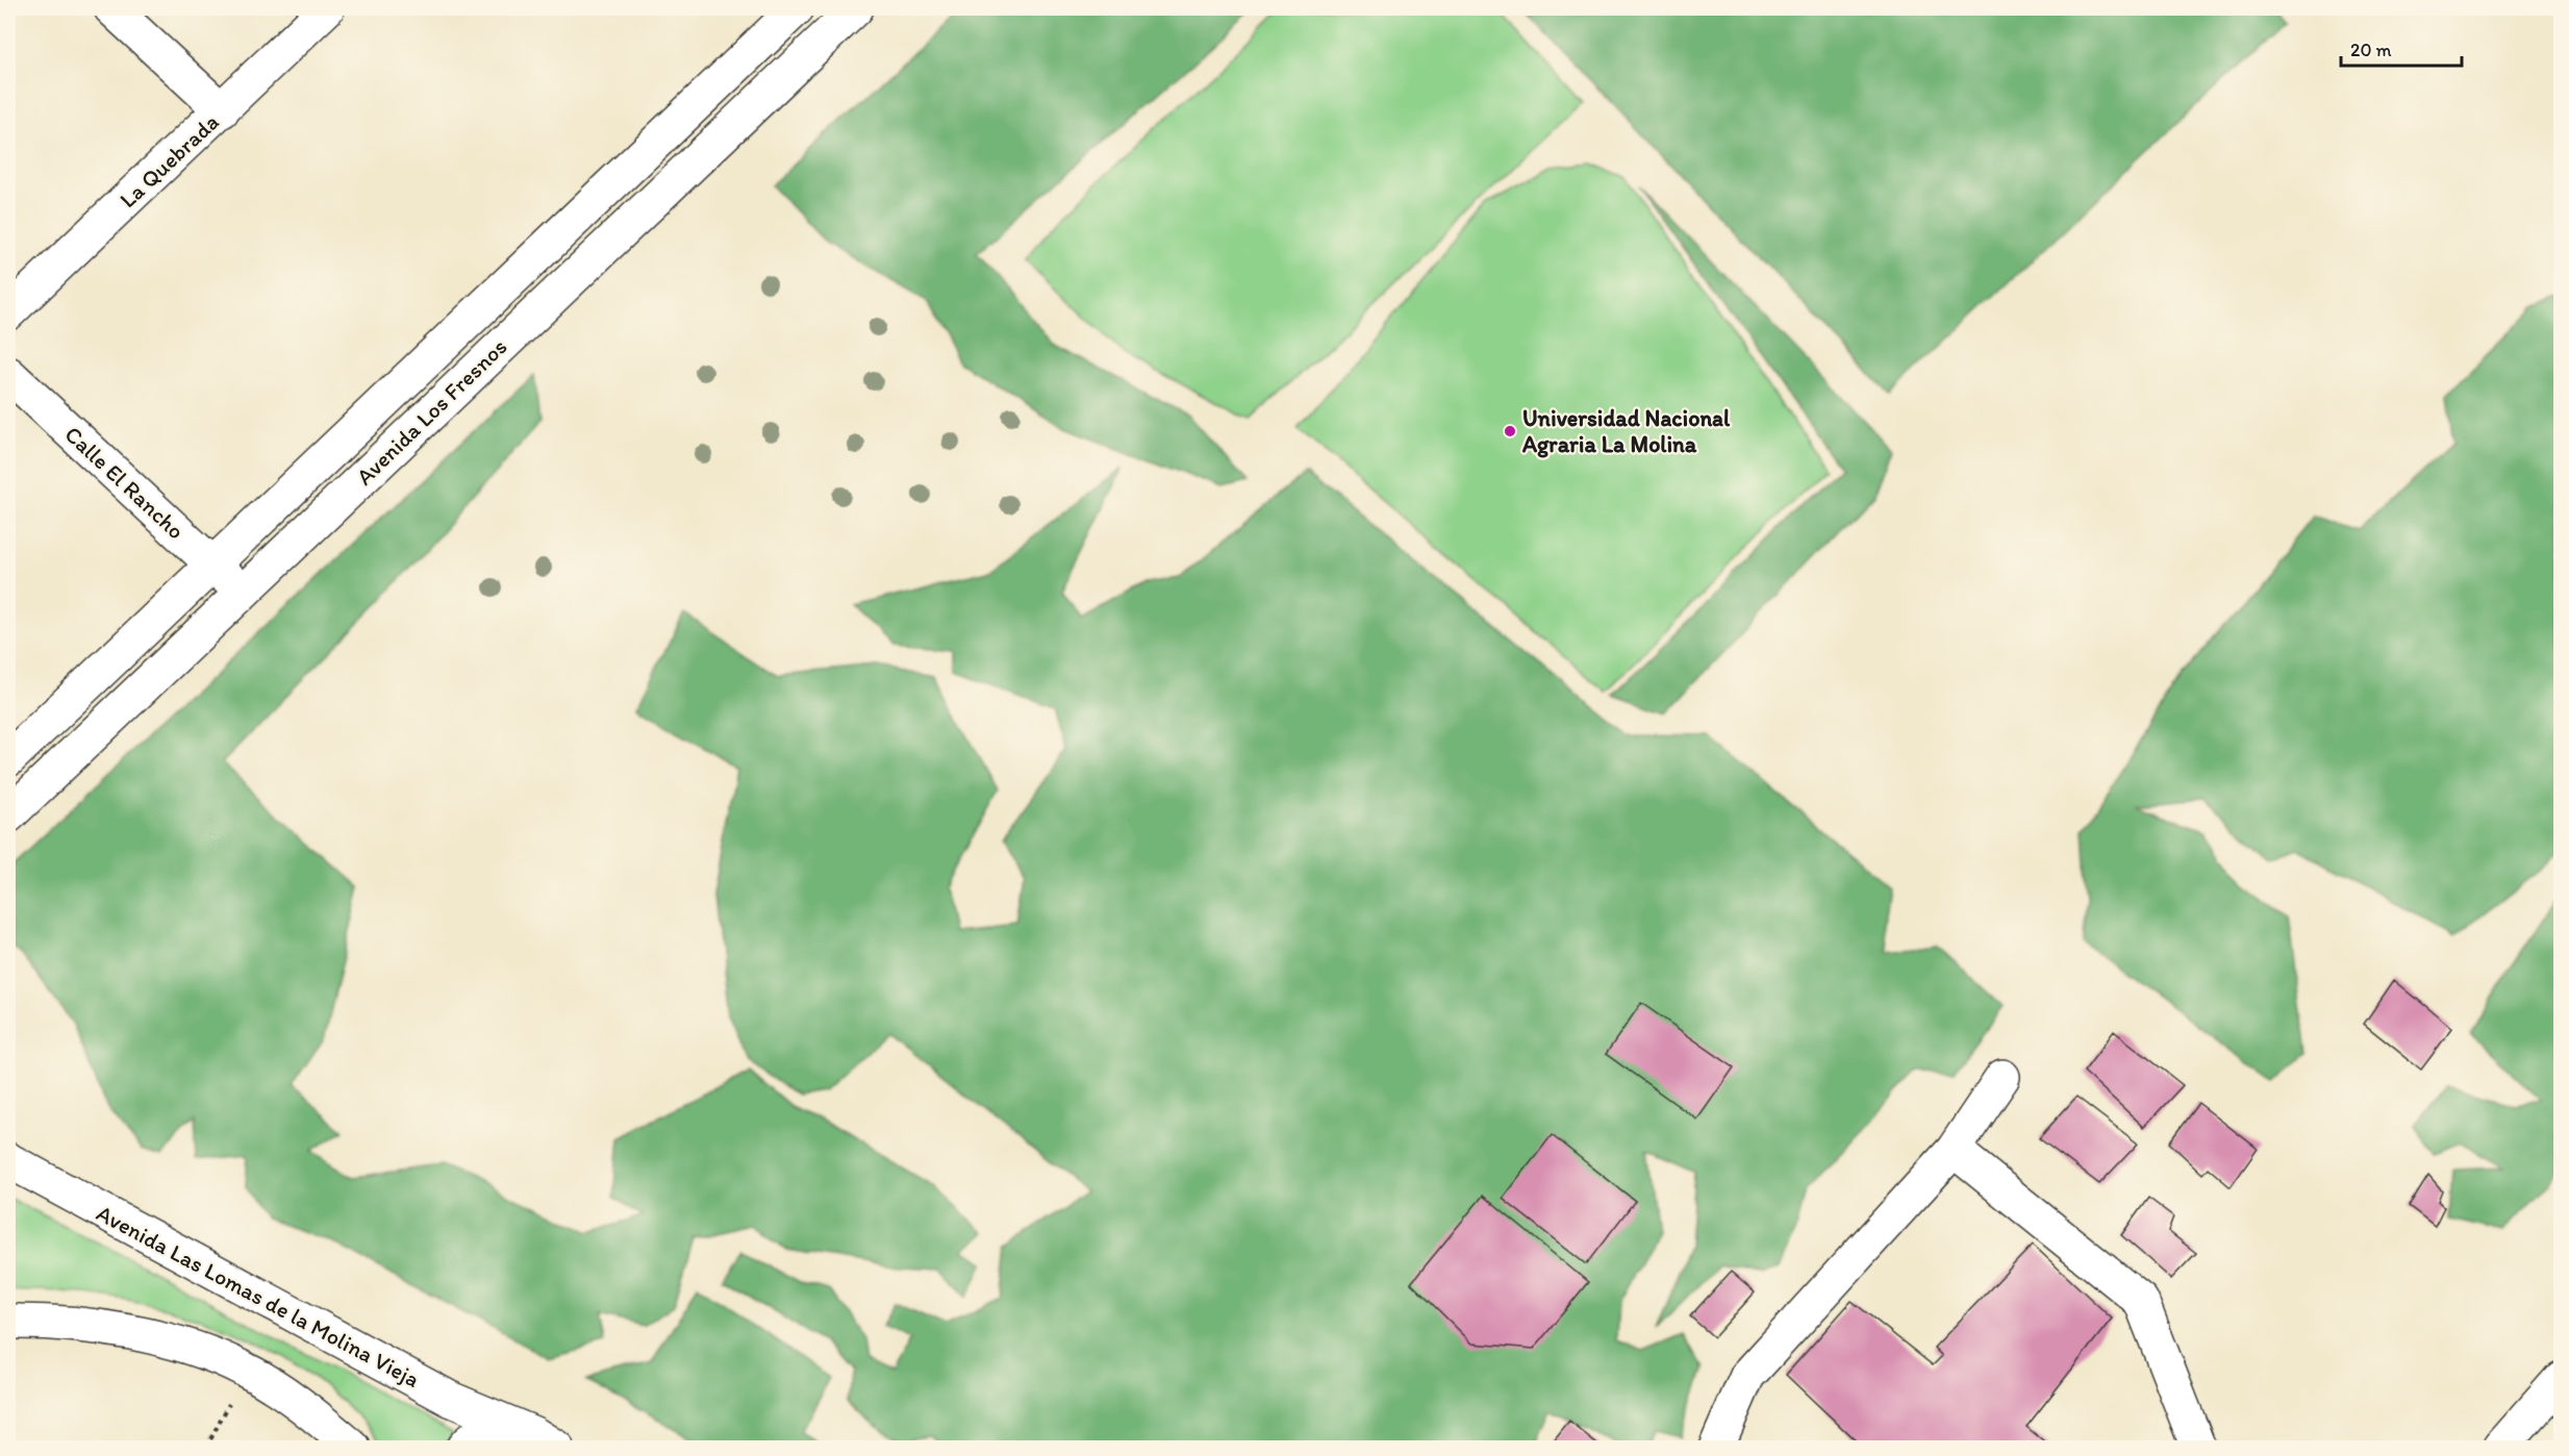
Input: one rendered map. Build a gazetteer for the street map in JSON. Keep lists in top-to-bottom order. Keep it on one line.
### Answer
{"streets":{"main road":["La Quebrada","Avenida Los Fresnos","Calle El Rancho","Avenida Las Lomas de la Molina Vieja"]},"crossings":[["Avenida Los Fresnos","Calle El Rancho"]],"places":["Universidad Nacional Agraria La Molina"],"scale_bar":"20 m"}
